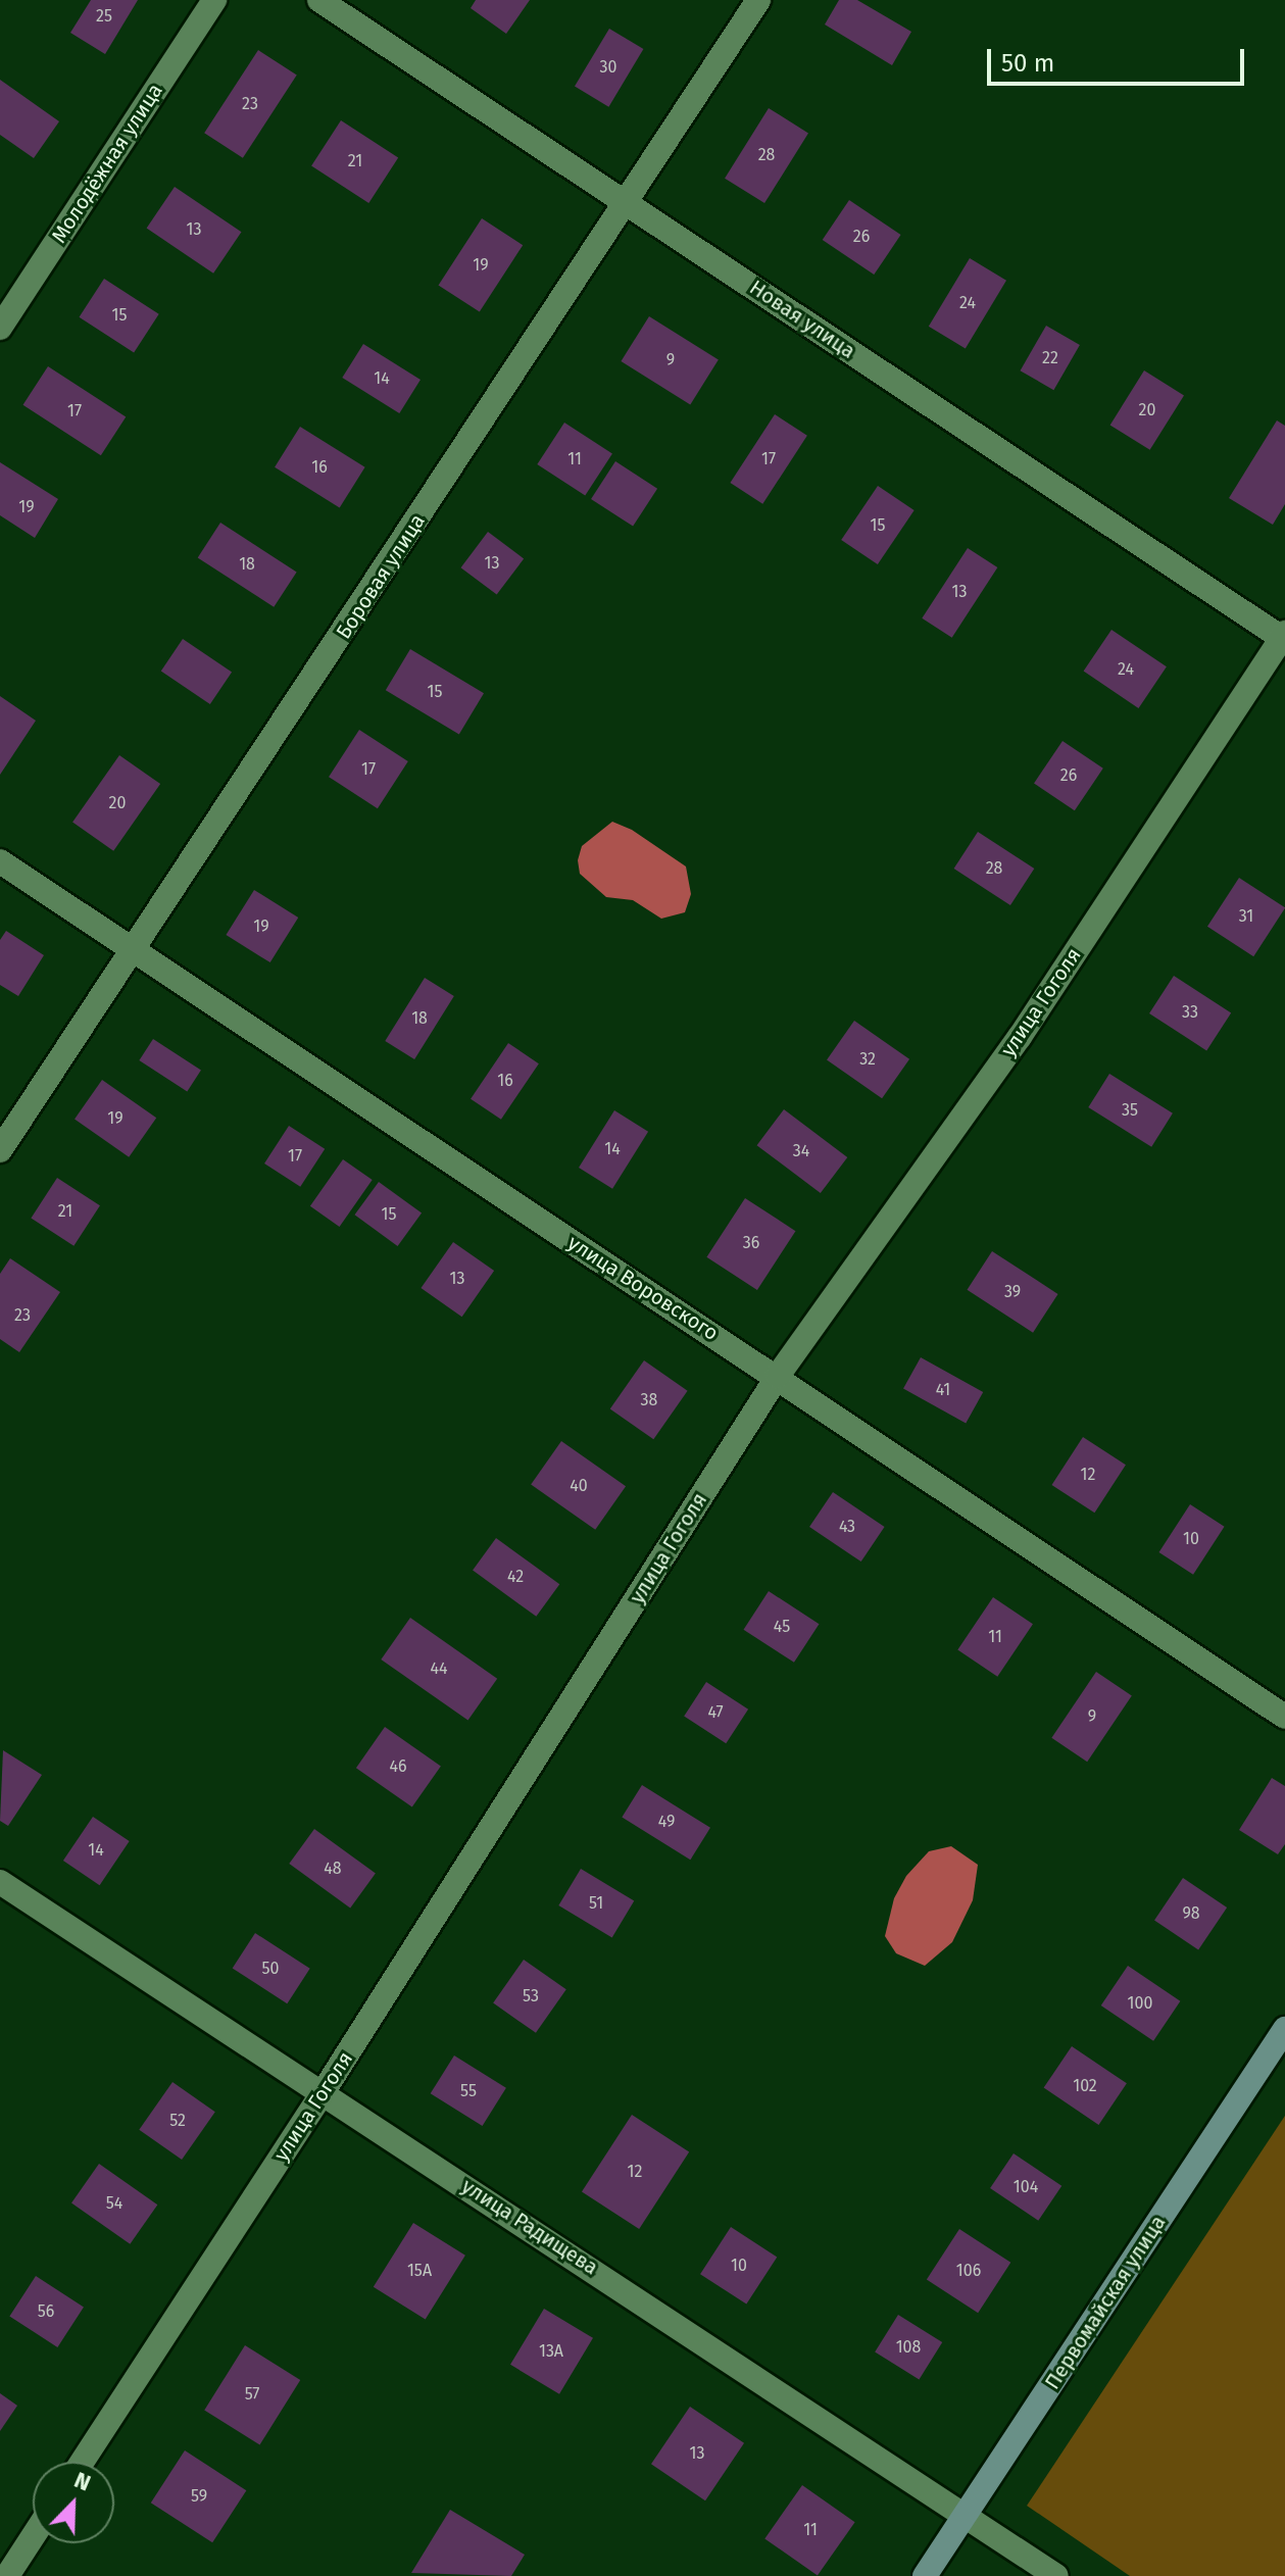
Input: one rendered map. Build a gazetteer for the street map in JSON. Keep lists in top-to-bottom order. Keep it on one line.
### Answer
{"streets":{"street":["Молодёжная улица","Новая улица","Боровая улица","улица Гоголя","улица Воровского","улица Радищева","Первомайская улица"]},"crossings":[["Новая улица","Боровая улица"],["Новая улица","улица Гоголя"],["Боровая улица","улица Воровского"],["улица Гоголя","улица Воровского"],["улица Гоголя","улица Радищева"],["улица Радищева","Первомайская улица"]],"house_numbers":["25","30","23","28","21","13","26","19","24","15","22","9","14","20","17","11","17","16","19","15","13","18","13","24","15","17","26","20","28","31","19","33","18","32","16","35","19","14","34","17","21","15","36","13","39","23","41","38","12","40","43","10","42","45","11","44","47","9","46","49","14","48","51","98","50","53","100","102","55","52","12","104","54","10","15А","106","56","108","13А","57","13","59","11"],"scale_bar":"50 m","north":"top right"}
